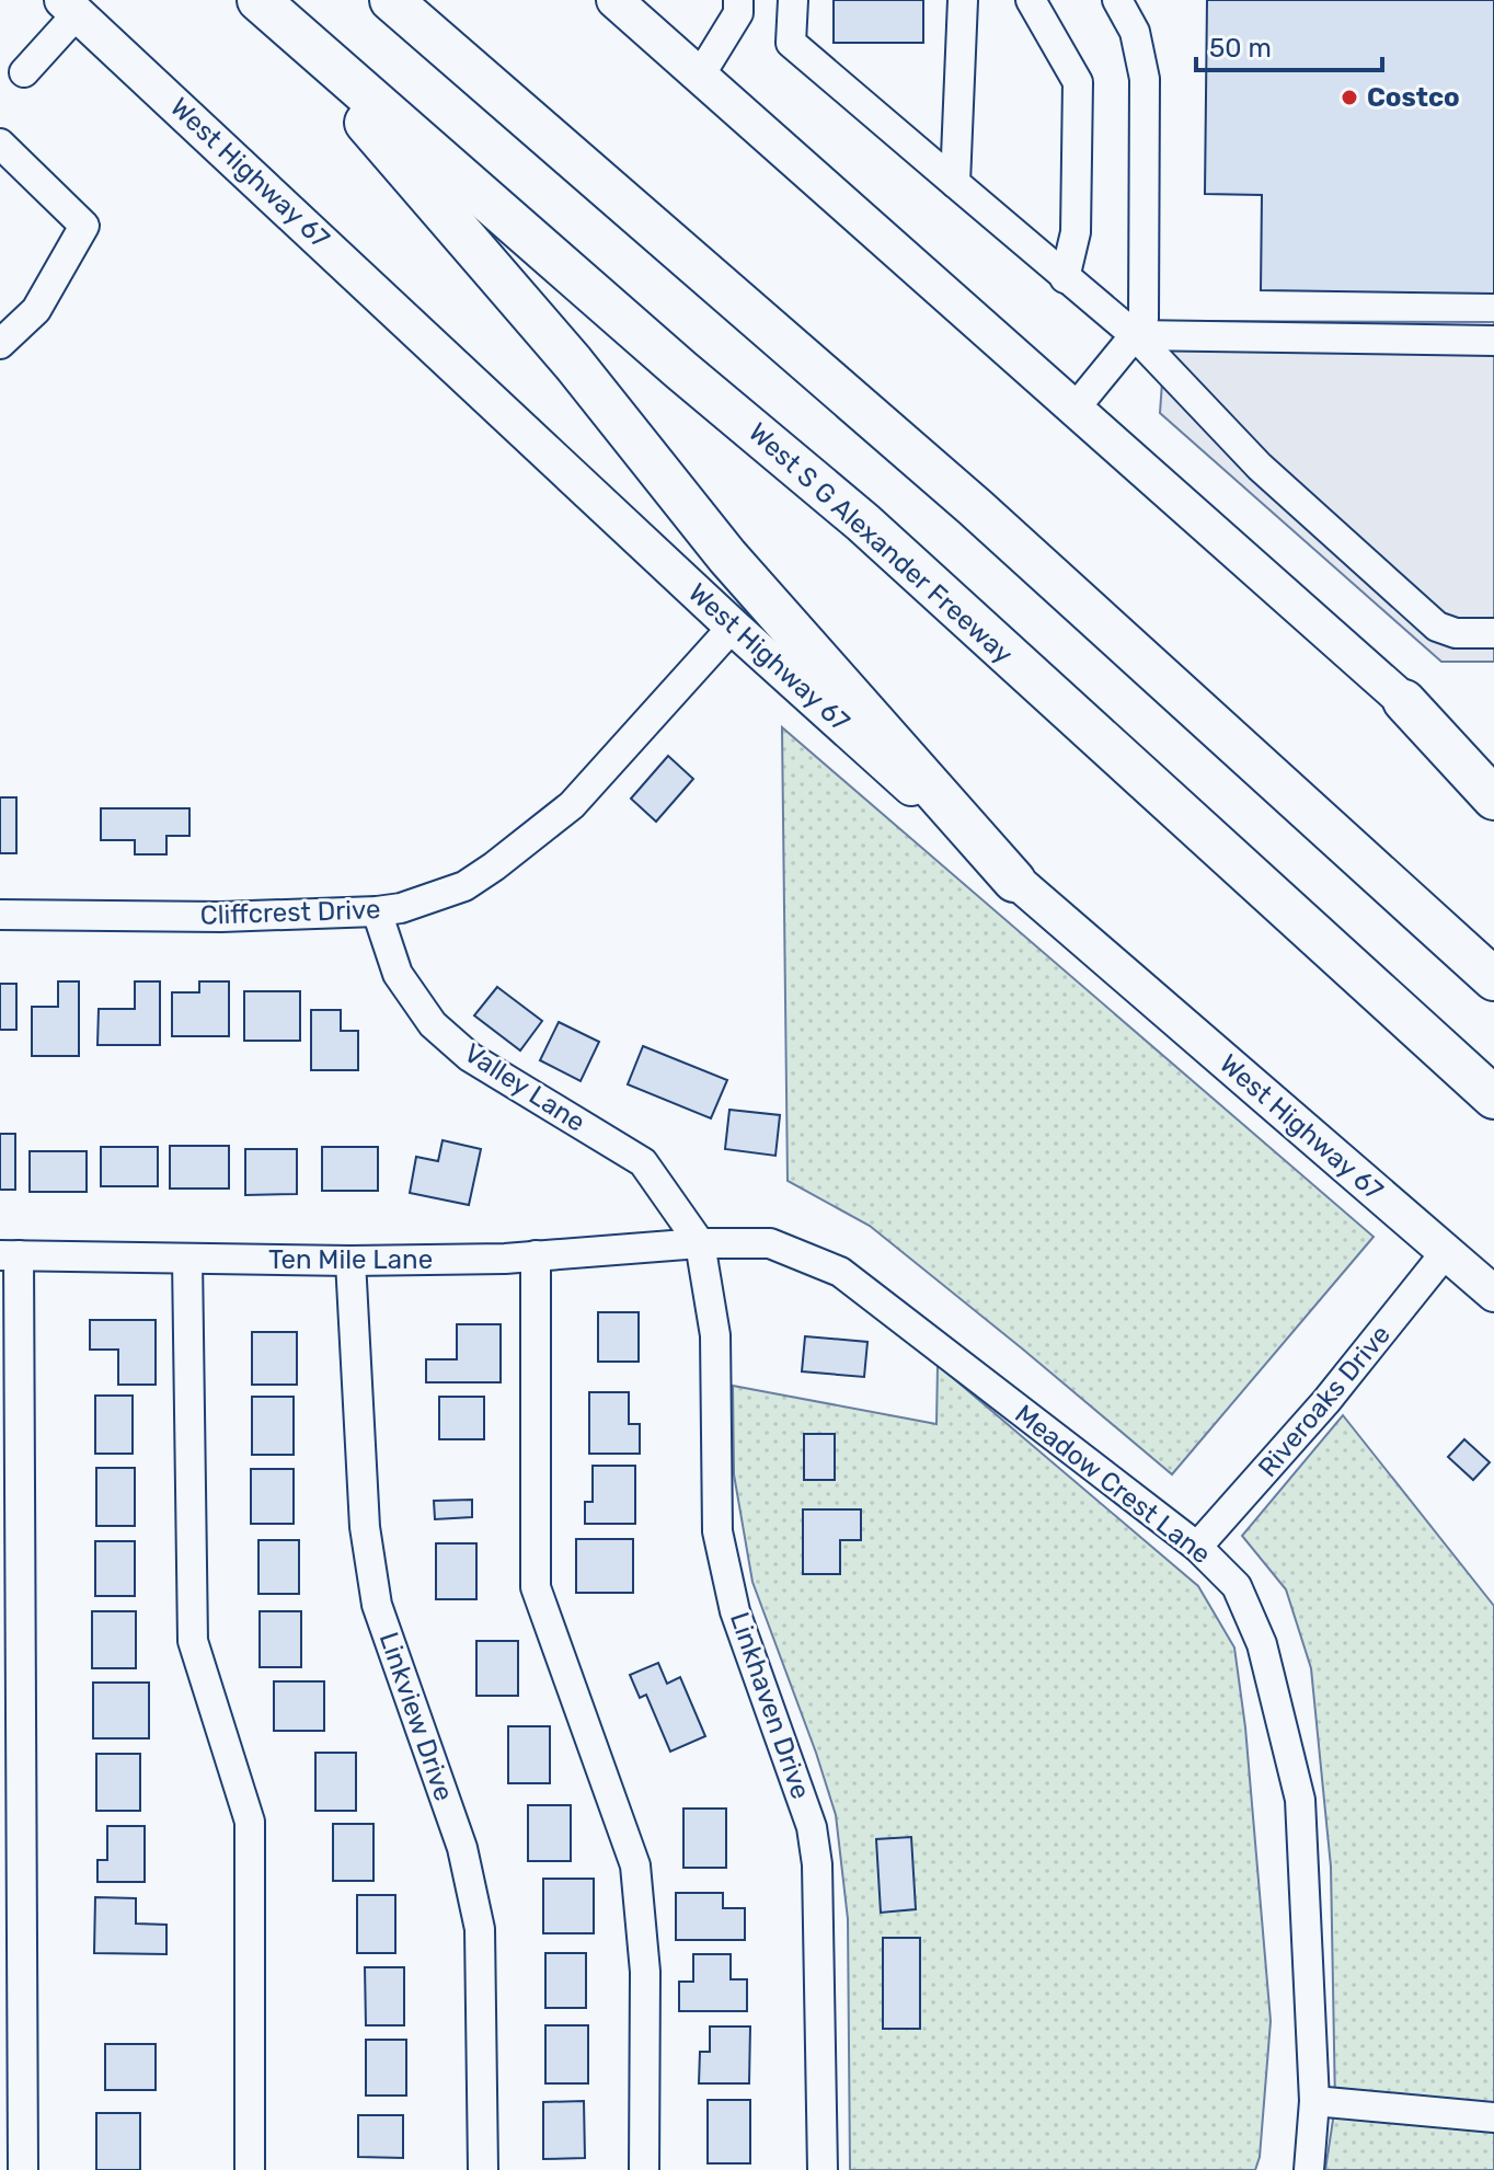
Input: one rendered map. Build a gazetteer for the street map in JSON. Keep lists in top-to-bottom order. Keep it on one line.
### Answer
{"streets":{"highway":["West S G Alexander Freeway"],"main road":["West Highway 67"],"street":["Cliffcrest Drive","Valley Lane","Ten Mile Lane","Riveroaks Drive","Meadow Crest Lane","Linkhaven Drive","Linkview Drive"]},"crossings":[["West Highway 67","Cliffcrest Drive"],["West Highway 67","Riveroaks Drive"],["Cliffcrest Drive","Valley Lane"],["Valley Lane","Ten Mile Lane"],["Valley Lane","Meadow Crest Lane"],["Valley Lane","Linkhaven Drive"],["Ten Mile Lane","Meadow Crest Lane"],["Ten Mile Lane","Linkhaven Drive"],["Ten Mile Lane","Linkview Drive"],["Riveroaks Drive","Meadow Crest Lane"],["Meadow Crest Lane","Linkhaven Drive"]],"places":["Costco"],"scale_bar":"50 m"}
